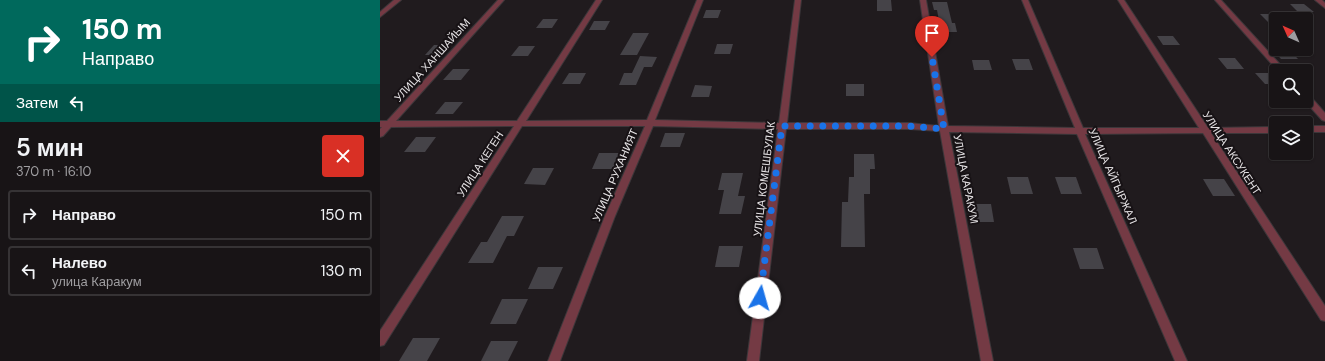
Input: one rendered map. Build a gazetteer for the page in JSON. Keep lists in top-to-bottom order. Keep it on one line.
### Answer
{"streets":{"street":["УЛИЦА ХАНШАЙЫМ","УЛИЦА АКСУКЕНТ","УЛИЦА КЕГЕН","УЛИЦА РУХАНИЯТ","УЛИЦА АЙГЫРЖАЛ","УЛИЦА КОМЕШБУЛАК","УЛИЦА КАРАКУМ"]},"north":"top left","page":{"turn":["150 m","Направо"],"then":"Затем","heading":["5 мин","370 m · 16:10"],"list":[{"name":"Направо","value":"150 m"},{"name":"Налево","note":"улица Каракум","value":"130 m"}]}}
